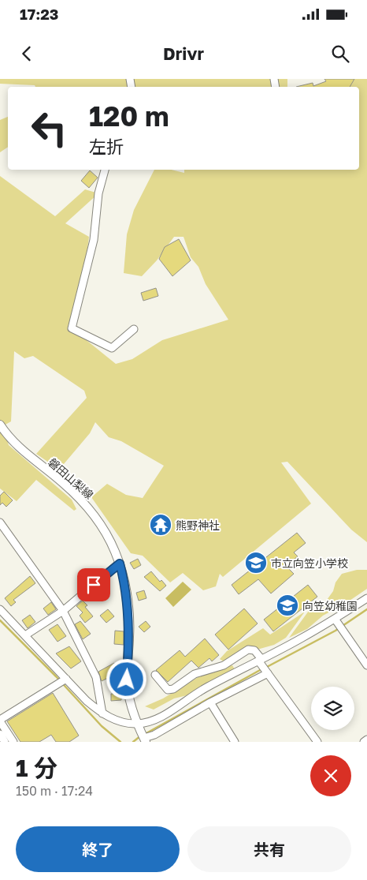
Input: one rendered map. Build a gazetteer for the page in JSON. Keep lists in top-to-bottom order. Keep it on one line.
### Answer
{"streets":{"main road":["磐田山梨線"]},"places":{"temple":["熊野神社"],"school or university":["市立向笠小学校","向笠幼稚園"]},"page":{"status":"17:23","header":"Drivr","turn":["120 m","左折"],"heading":["1 分","150 m · 17:24"],"buttons":["終了","共有"]}}
